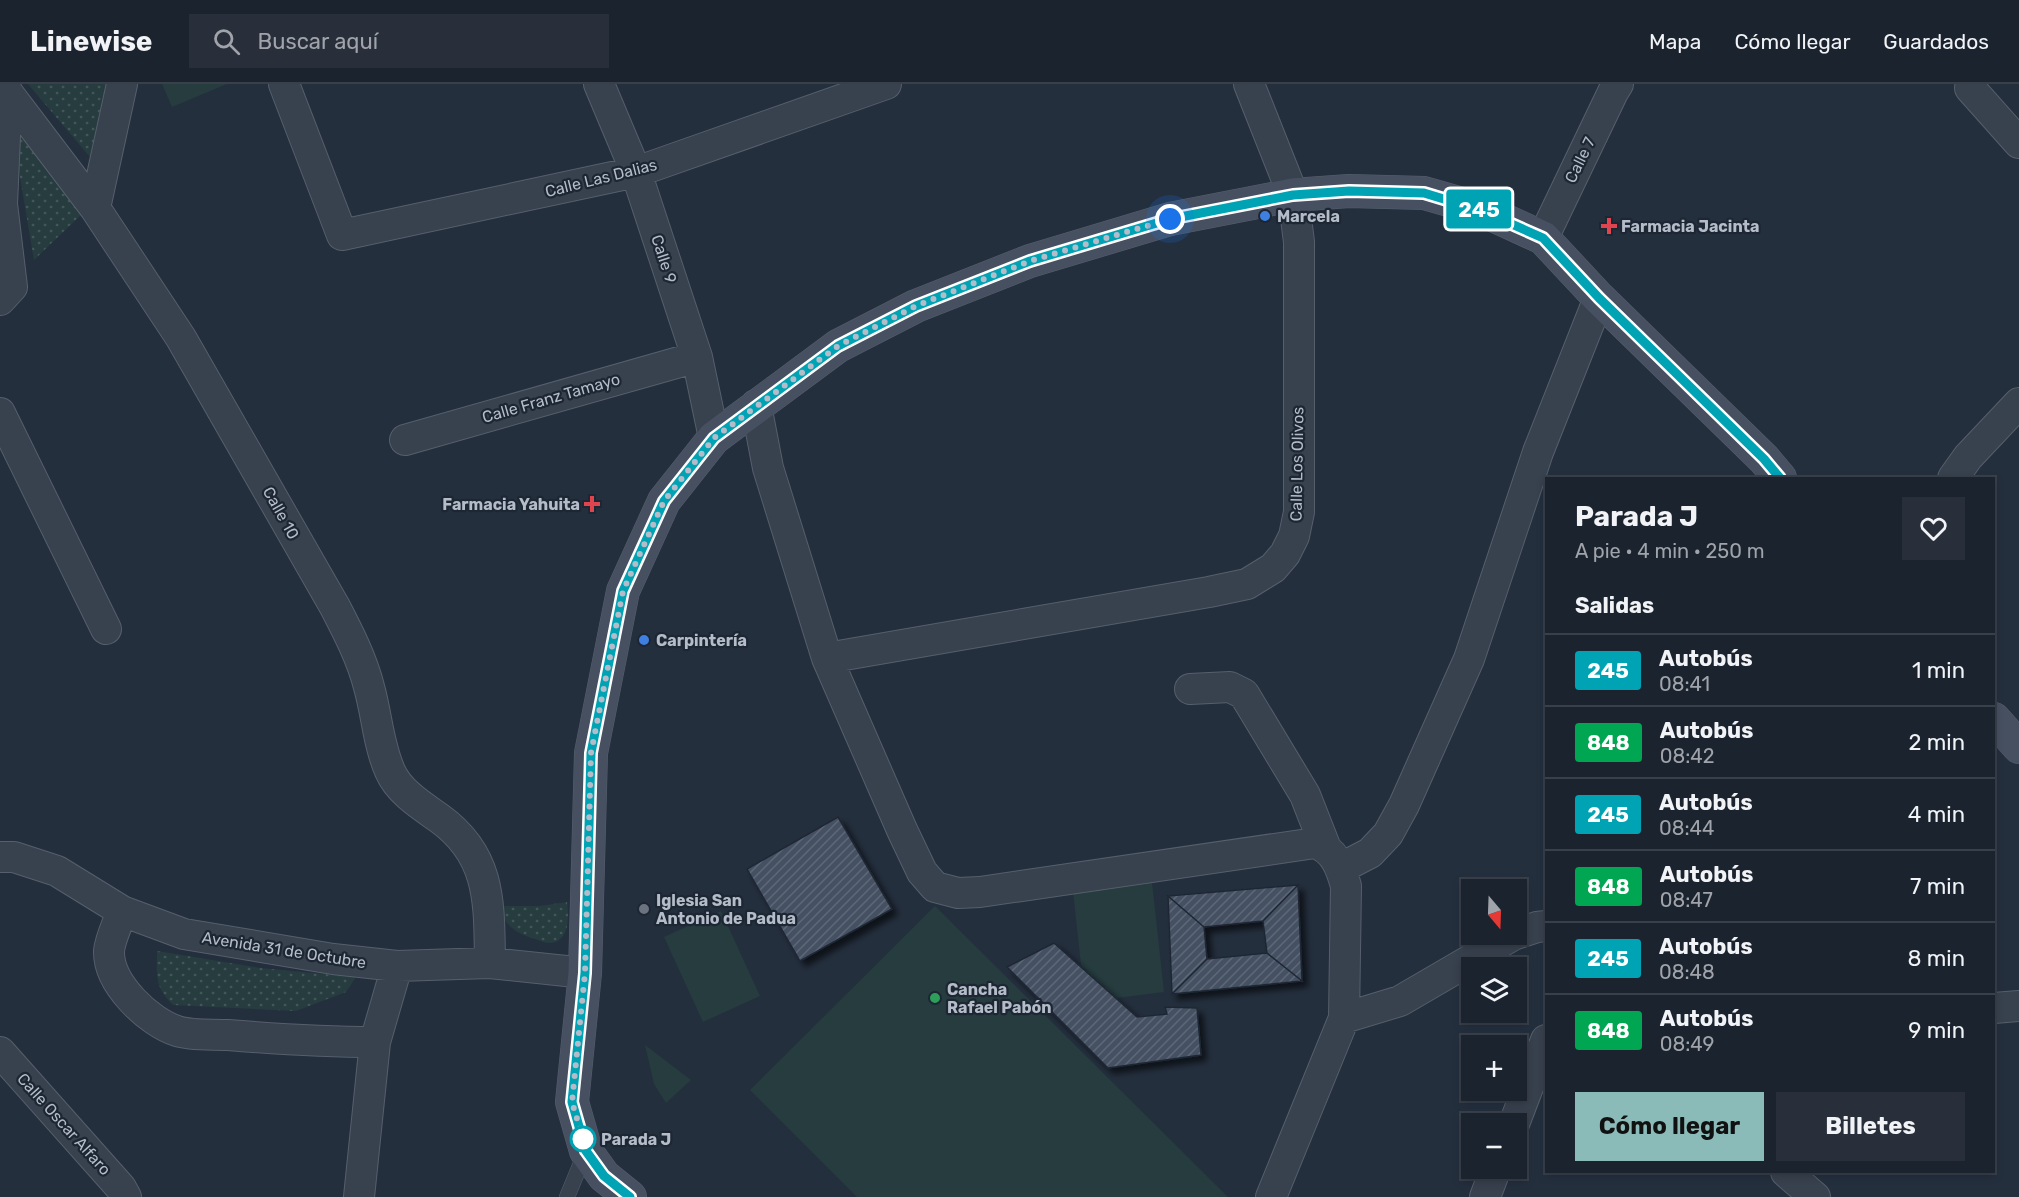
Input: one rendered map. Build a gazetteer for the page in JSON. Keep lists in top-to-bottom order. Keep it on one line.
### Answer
{"streets":{"street":["Calle 7","Calle Las Dalias","Calle 9","Calle Franz Tamayo","Calle Los Olivos","Calle 10","Avenida 31 de Octubre","Calle Oscar Alfaro"]},"crossings":[["Calle Las Dalias","Calle 9"],["Calle 9","Calle Franz Tamayo"],["Calle 10","Avenida 31 de Octubre"]],"places":{"other":["Marcela","Carpintería","Iglesia San Antonio de Padua","Cancha Rafael Pabón","Parada J"],"health":["Farmacia Jacinta","Farmacia Yahuita"]},"lines":["bus line 245"],"north":"bottom","page":{"header":"Linewise","search":"Buscar aquí","nav":["Mapa","Cómo llegar","Guardados"],"on_map":"245","heading":[["Parada J","A pie · 4 min · 250 m"],"Salidas"],"list":[{"mark":"245","name":"Autobús","note":"08:41","value":"1 min"},{"mark":"848","name":"Autobús","note":"08:42","value":"2 min"},{"mark":"245","name":"Autobús","note":"08:44","value":"4 min"},{"mark":"848","name":"Autobús","note":"08:47","value":"7 min"},{"mark":"245","name":"Autobús","note":"08:48","value":"8 min"},{"mark":"848","name":"Autobús","note":"08:49","value":"9 min"}],"map_buttons":["+","−"],"buttons":["Cómo llegar","Billetes"]}}
